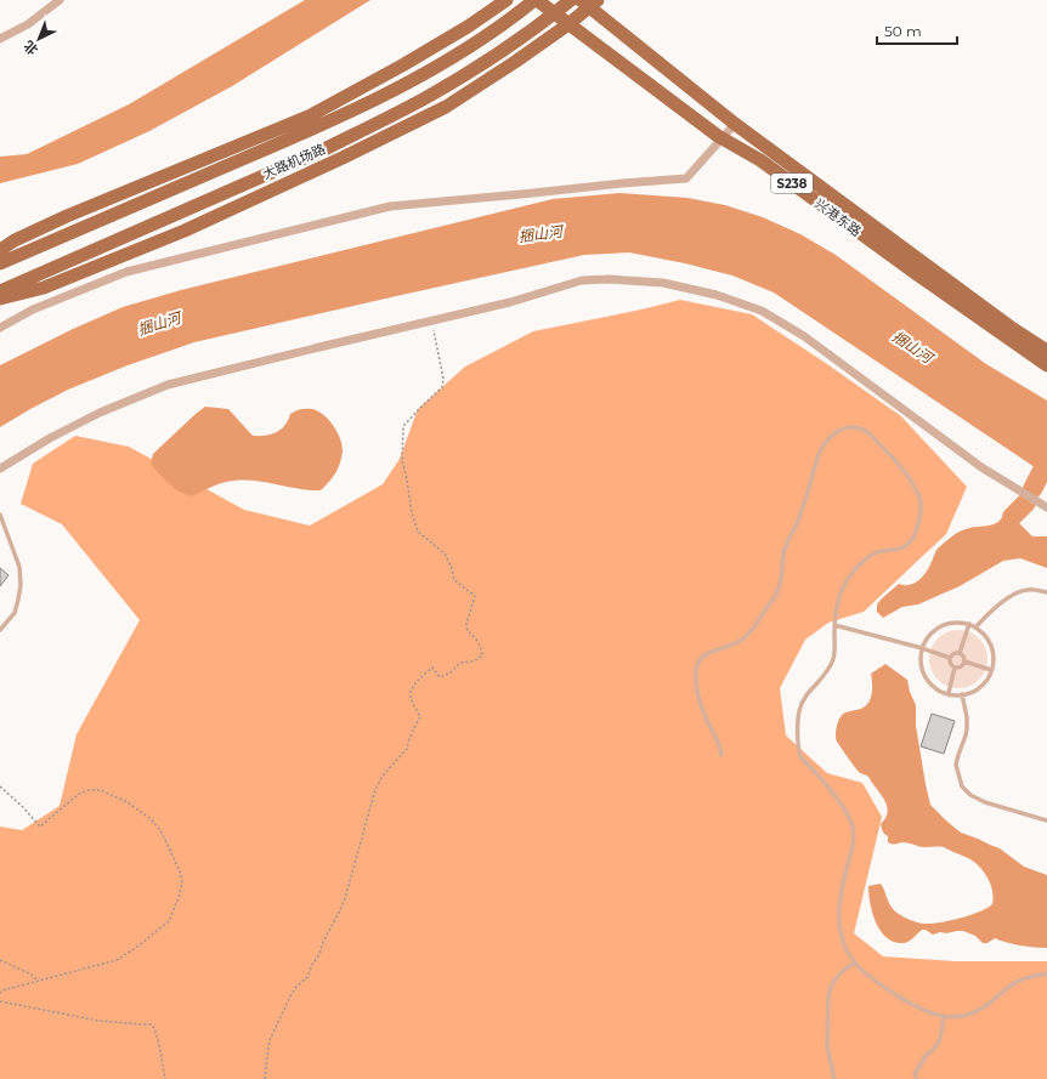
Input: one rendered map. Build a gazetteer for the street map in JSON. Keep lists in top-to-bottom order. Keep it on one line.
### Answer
{"streets":{"main road":["大路机场路","S238","兴港东路"]},"crossings":[["大路机场路","兴港东路"]],"water":["捆山河"],"scale_bar":"50 m","north":"bottom left"}
